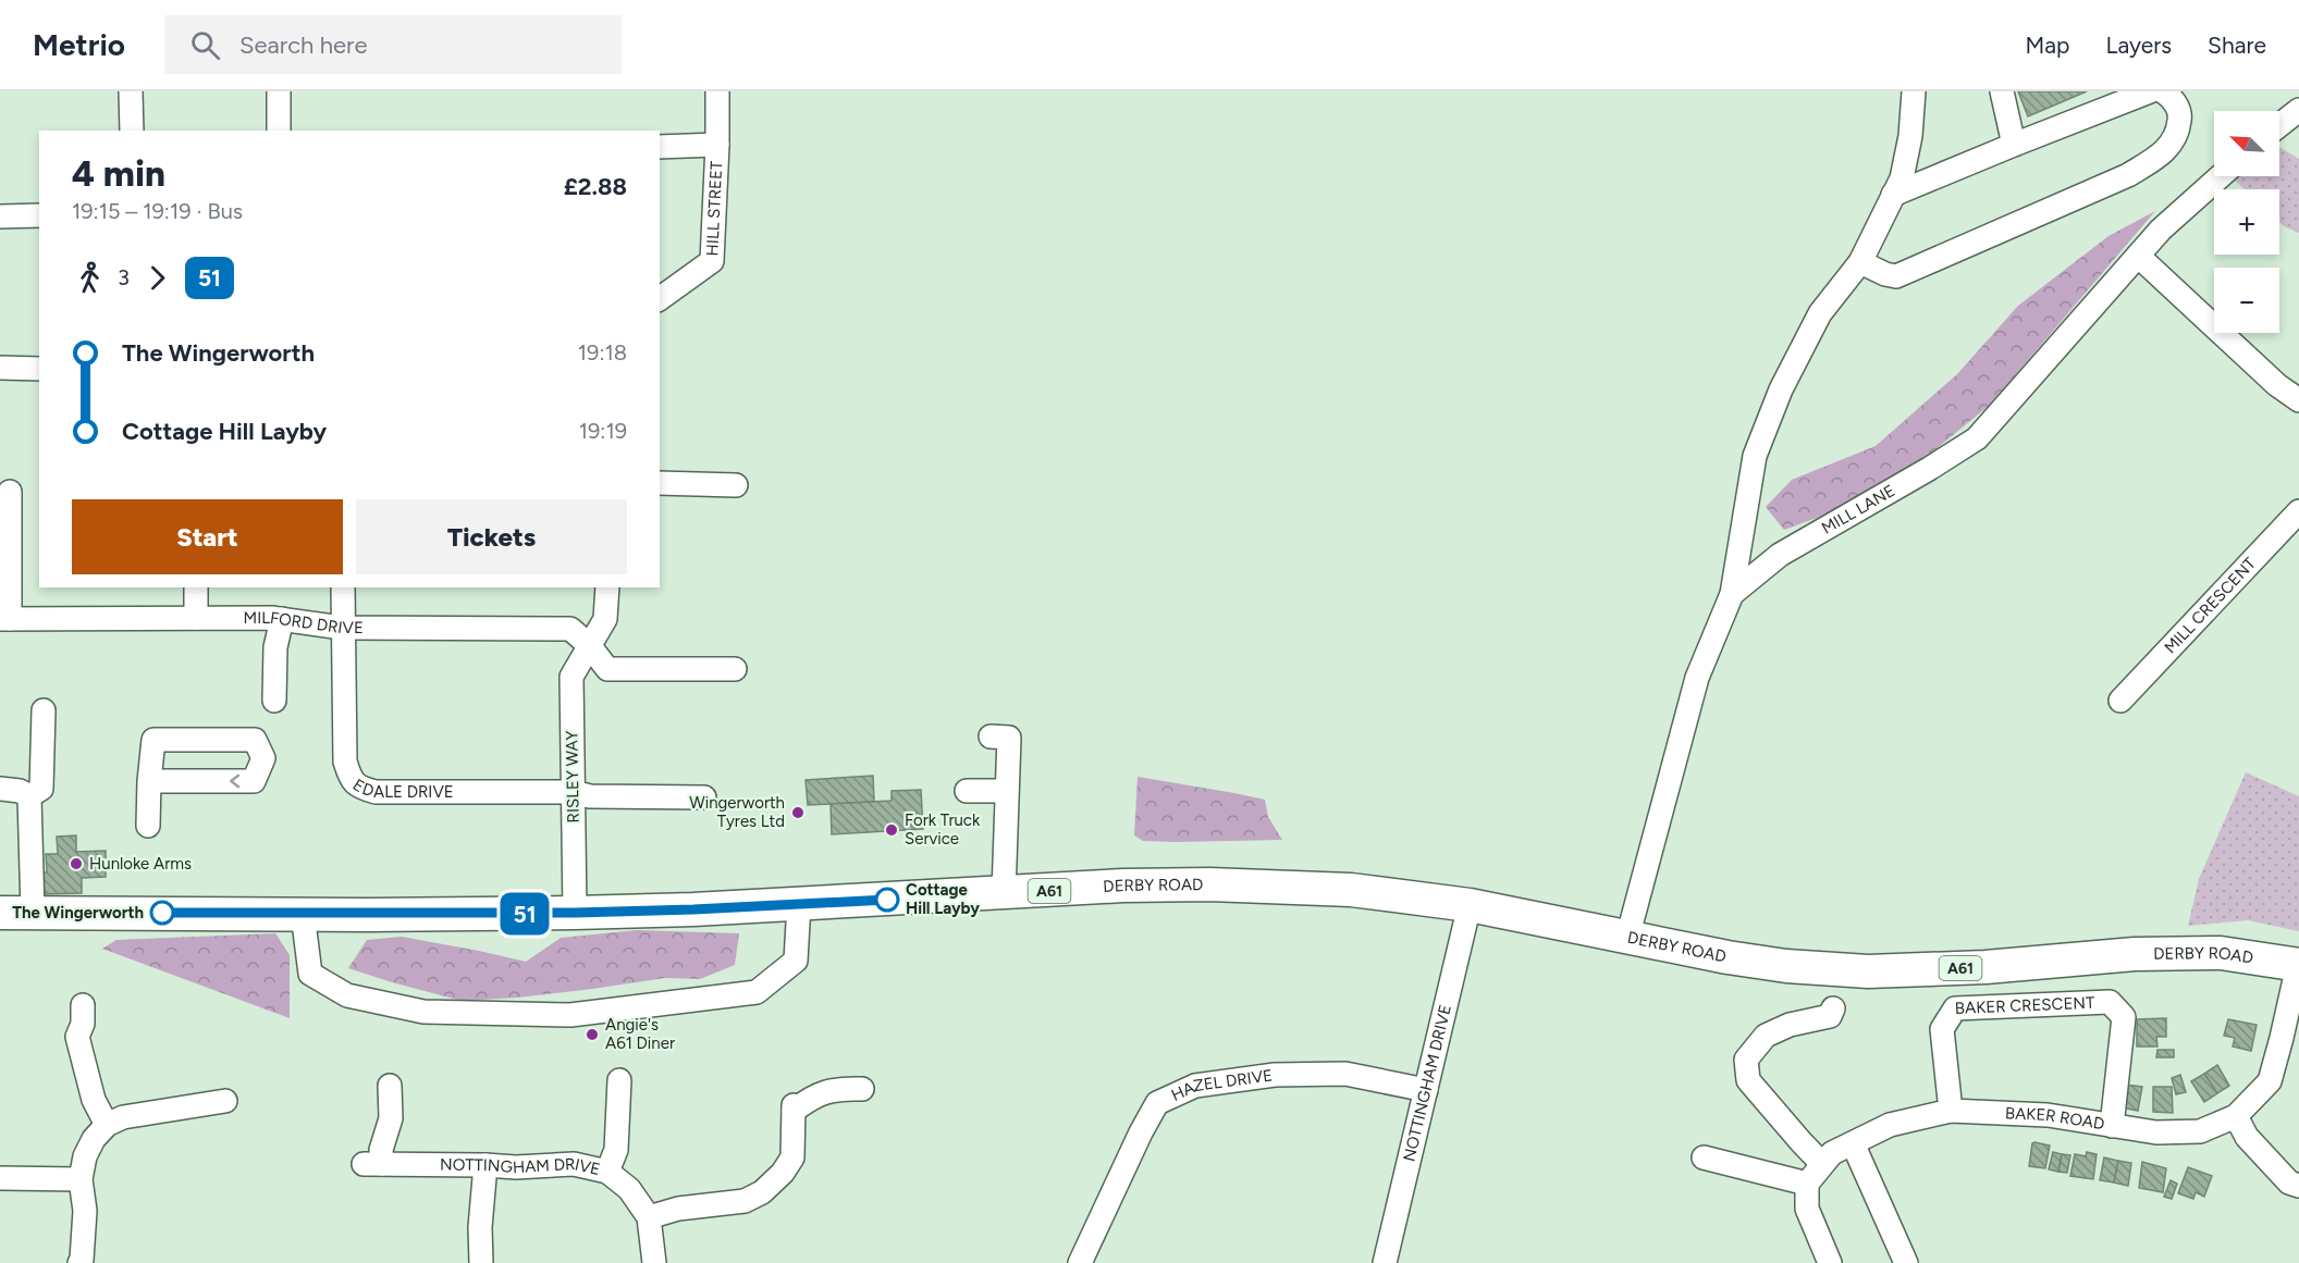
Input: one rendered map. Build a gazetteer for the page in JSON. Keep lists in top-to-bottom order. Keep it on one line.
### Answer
{"streets":{"highway":["DERBY ROAD","A61"],"street":["HILL STREET","MILL LANE","MILL CRESCENT","MILFORD DRIVE","RISLEY WAY","EDALE DRIVE","BAKER CRESCENT","NOTTINGHAM DRIVE","HAZEL DRIVE","BAKER ROAD"]},"crossings":[["MILL LANE","DERBY ROAD"],["MILFORD DRIVE","RISLEY WAY"],["MILFORD DRIVE","EDALE DRIVE"],["RISLEY WAY","EDALE DRIVE"],["RISLEY WAY","DERBY ROAD"],["DERBY ROAD","NOTTINGHAM DRIVE"],["DERBY ROAD","BAKER ROAD"],["BAKER CRESCENT","BAKER ROAD"],["NOTTINGHAM DRIVE","HAZEL DRIVE"]],"places":["Wingerworth Tyres Ltd","Fork Truck Service","Hunloke Arms","Cottage Hill Layby","The Wingerworth","Angie's A61 Diner"],"lines":["bus line 51"],"north":"top left","page":{"header":"Metrio","search":"Search here","nav":["Map","Layers","Share"],"on_map":"51","map_buttons":["+","−"],"heading":["4 min","19:15 – 19:19 · Bus","£2.88"],"legs":["3","51"],"list":[{"name":"The Wingerworth","value":"19:18"},{"name":"Cottage Hill Layby","value":"19:19"}],"buttons":["Start","Tickets"]}}
